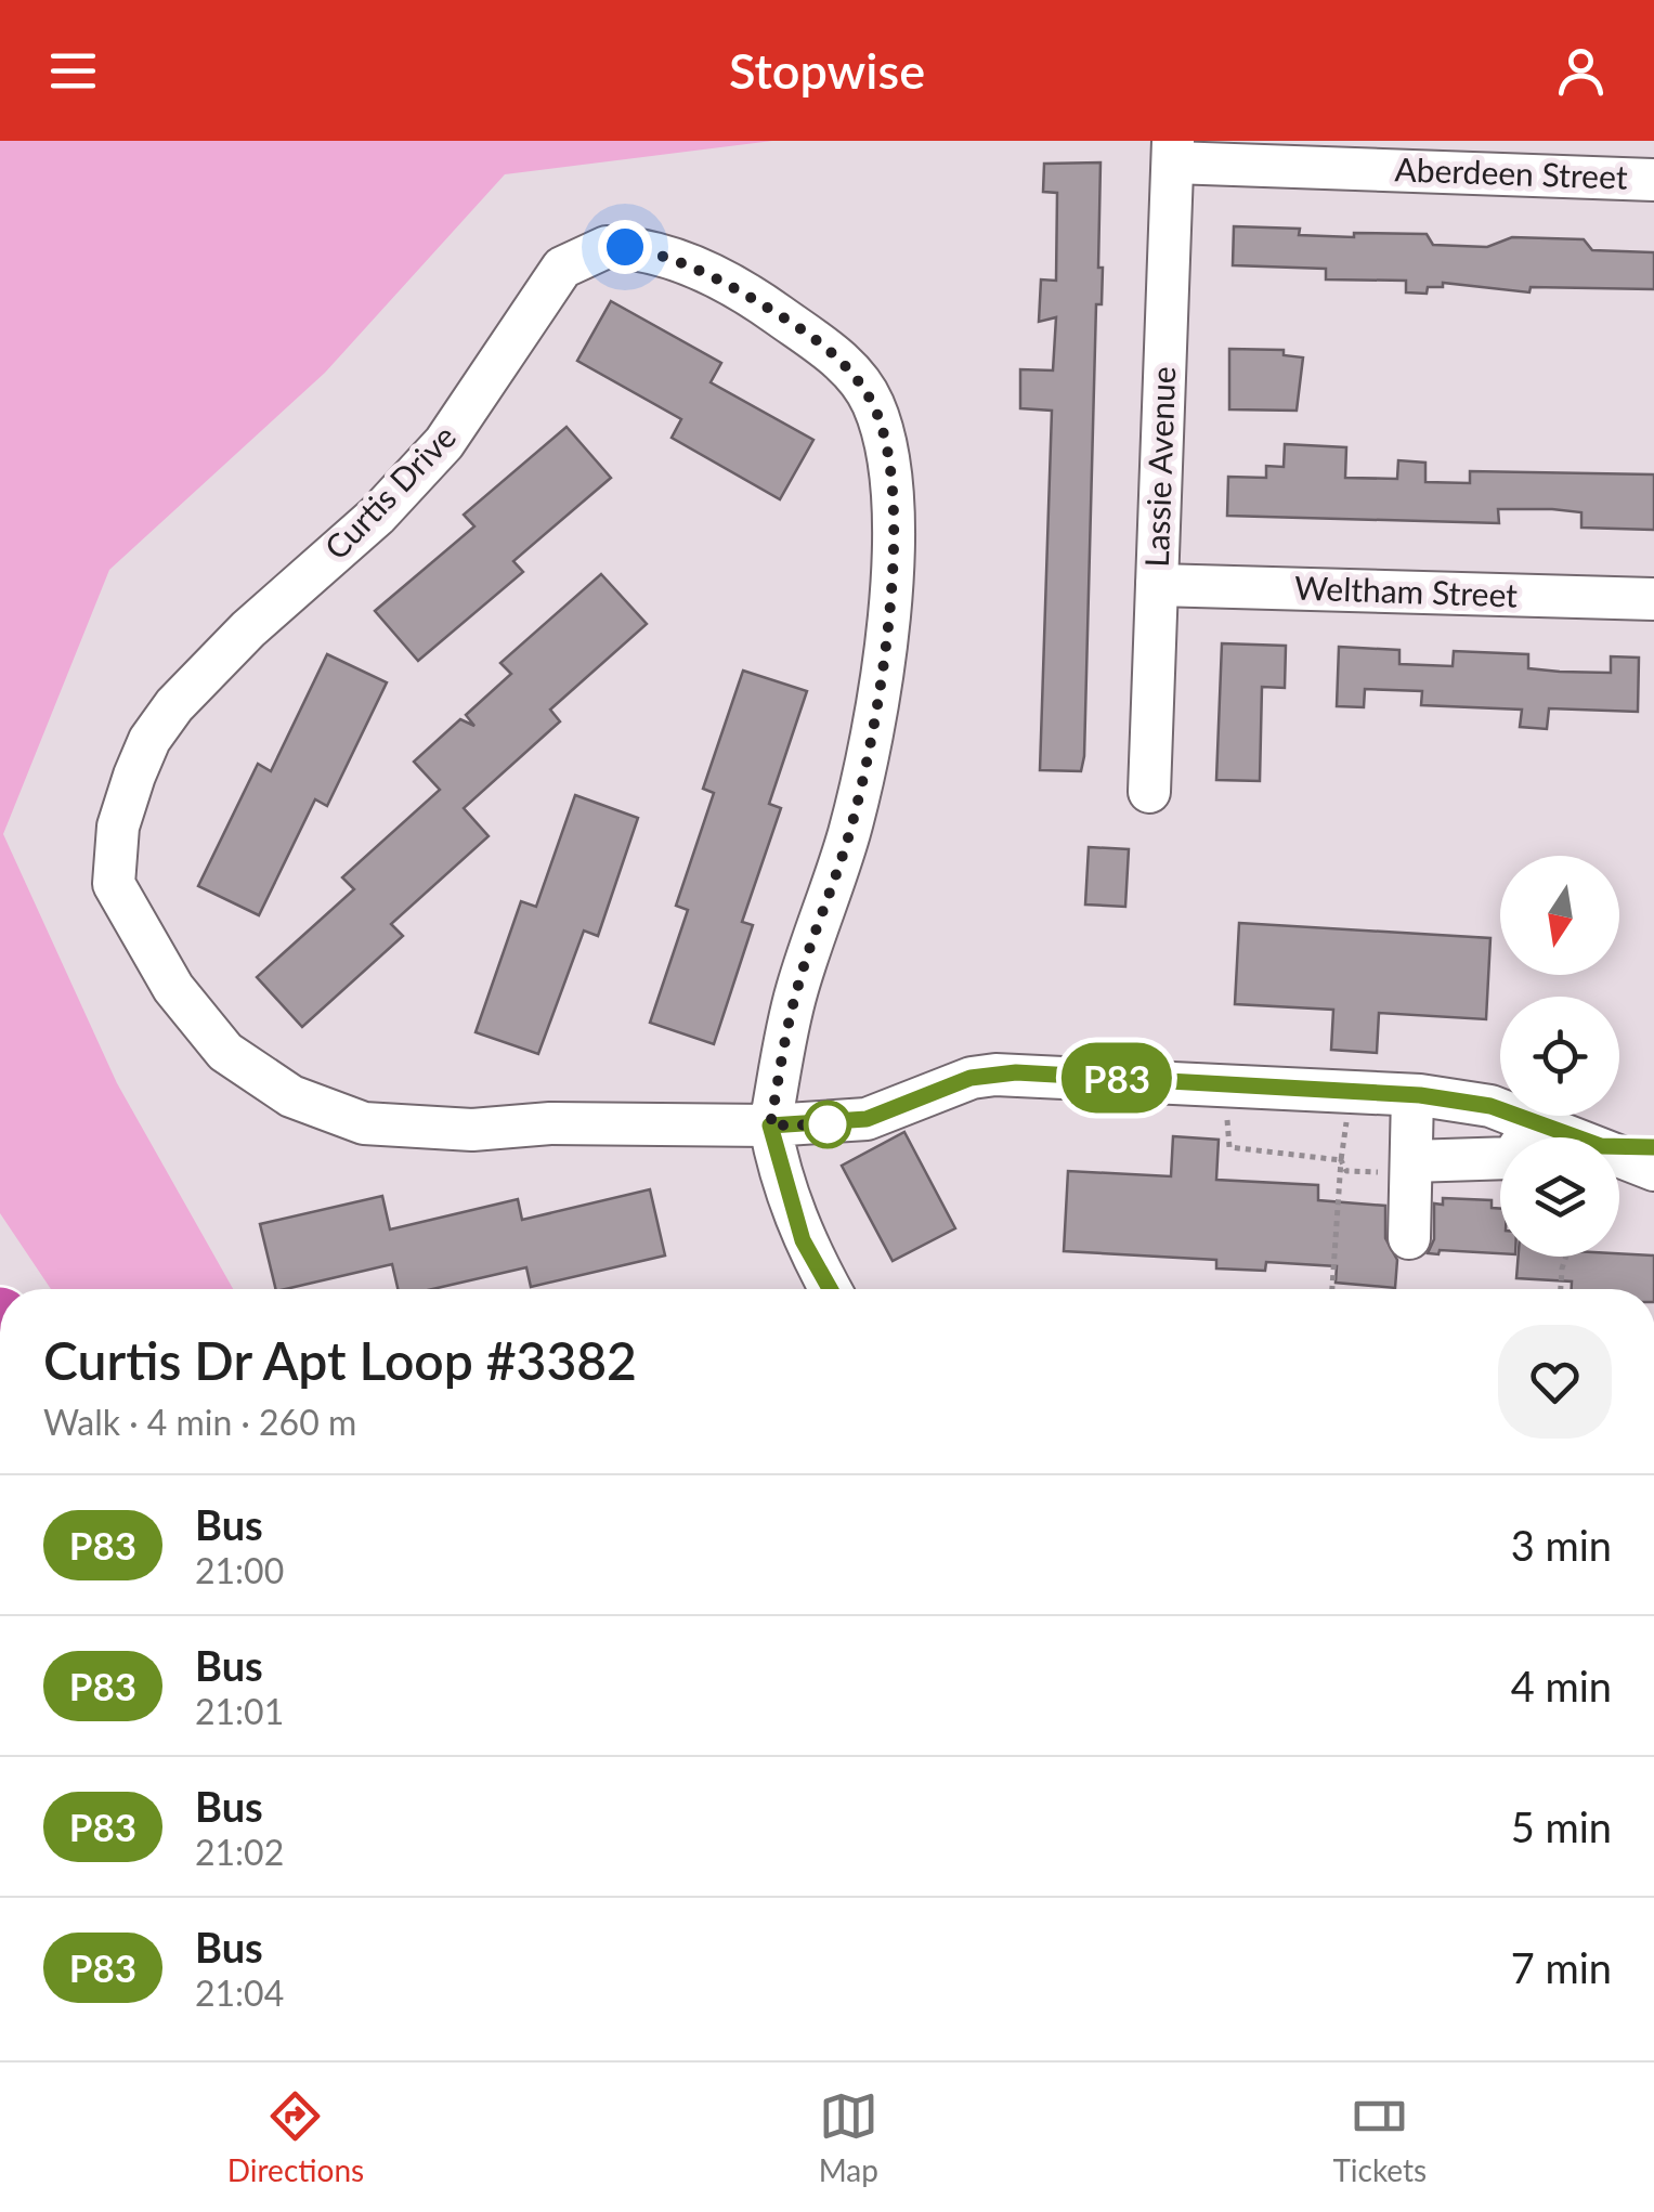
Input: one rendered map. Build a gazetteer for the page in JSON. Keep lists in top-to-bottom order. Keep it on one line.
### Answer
{"streets":{"street":["Aberdeen Street","Lassie Avenue","Curtis Drive","Weltham Street"]},"crossings":[["Aberdeen Street","Lassie Avenue"],["Lassie Avenue","Weltham Street"]],"lines":["bus line P83"],"north":"bottom","page":{"header":"Stopwise","on_map":"P83","heading":["Curtis Dr Apt Loop #3382","Walk · 4 min · 260 m"],"list":[{"mark":"P83","name":"Bus","note":"21:00","value":"3 min"},{"mark":"P83","name":"Bus","note":"21:01","value":"4 min"},{"mark":"P83","name":"Bus","note":"21:02","value":"5 min"},{"mark":"P83","name":"Bus","note":"21:04","value":"7 min"}],"tabs":["Directions","Map","Tickets"]}}
